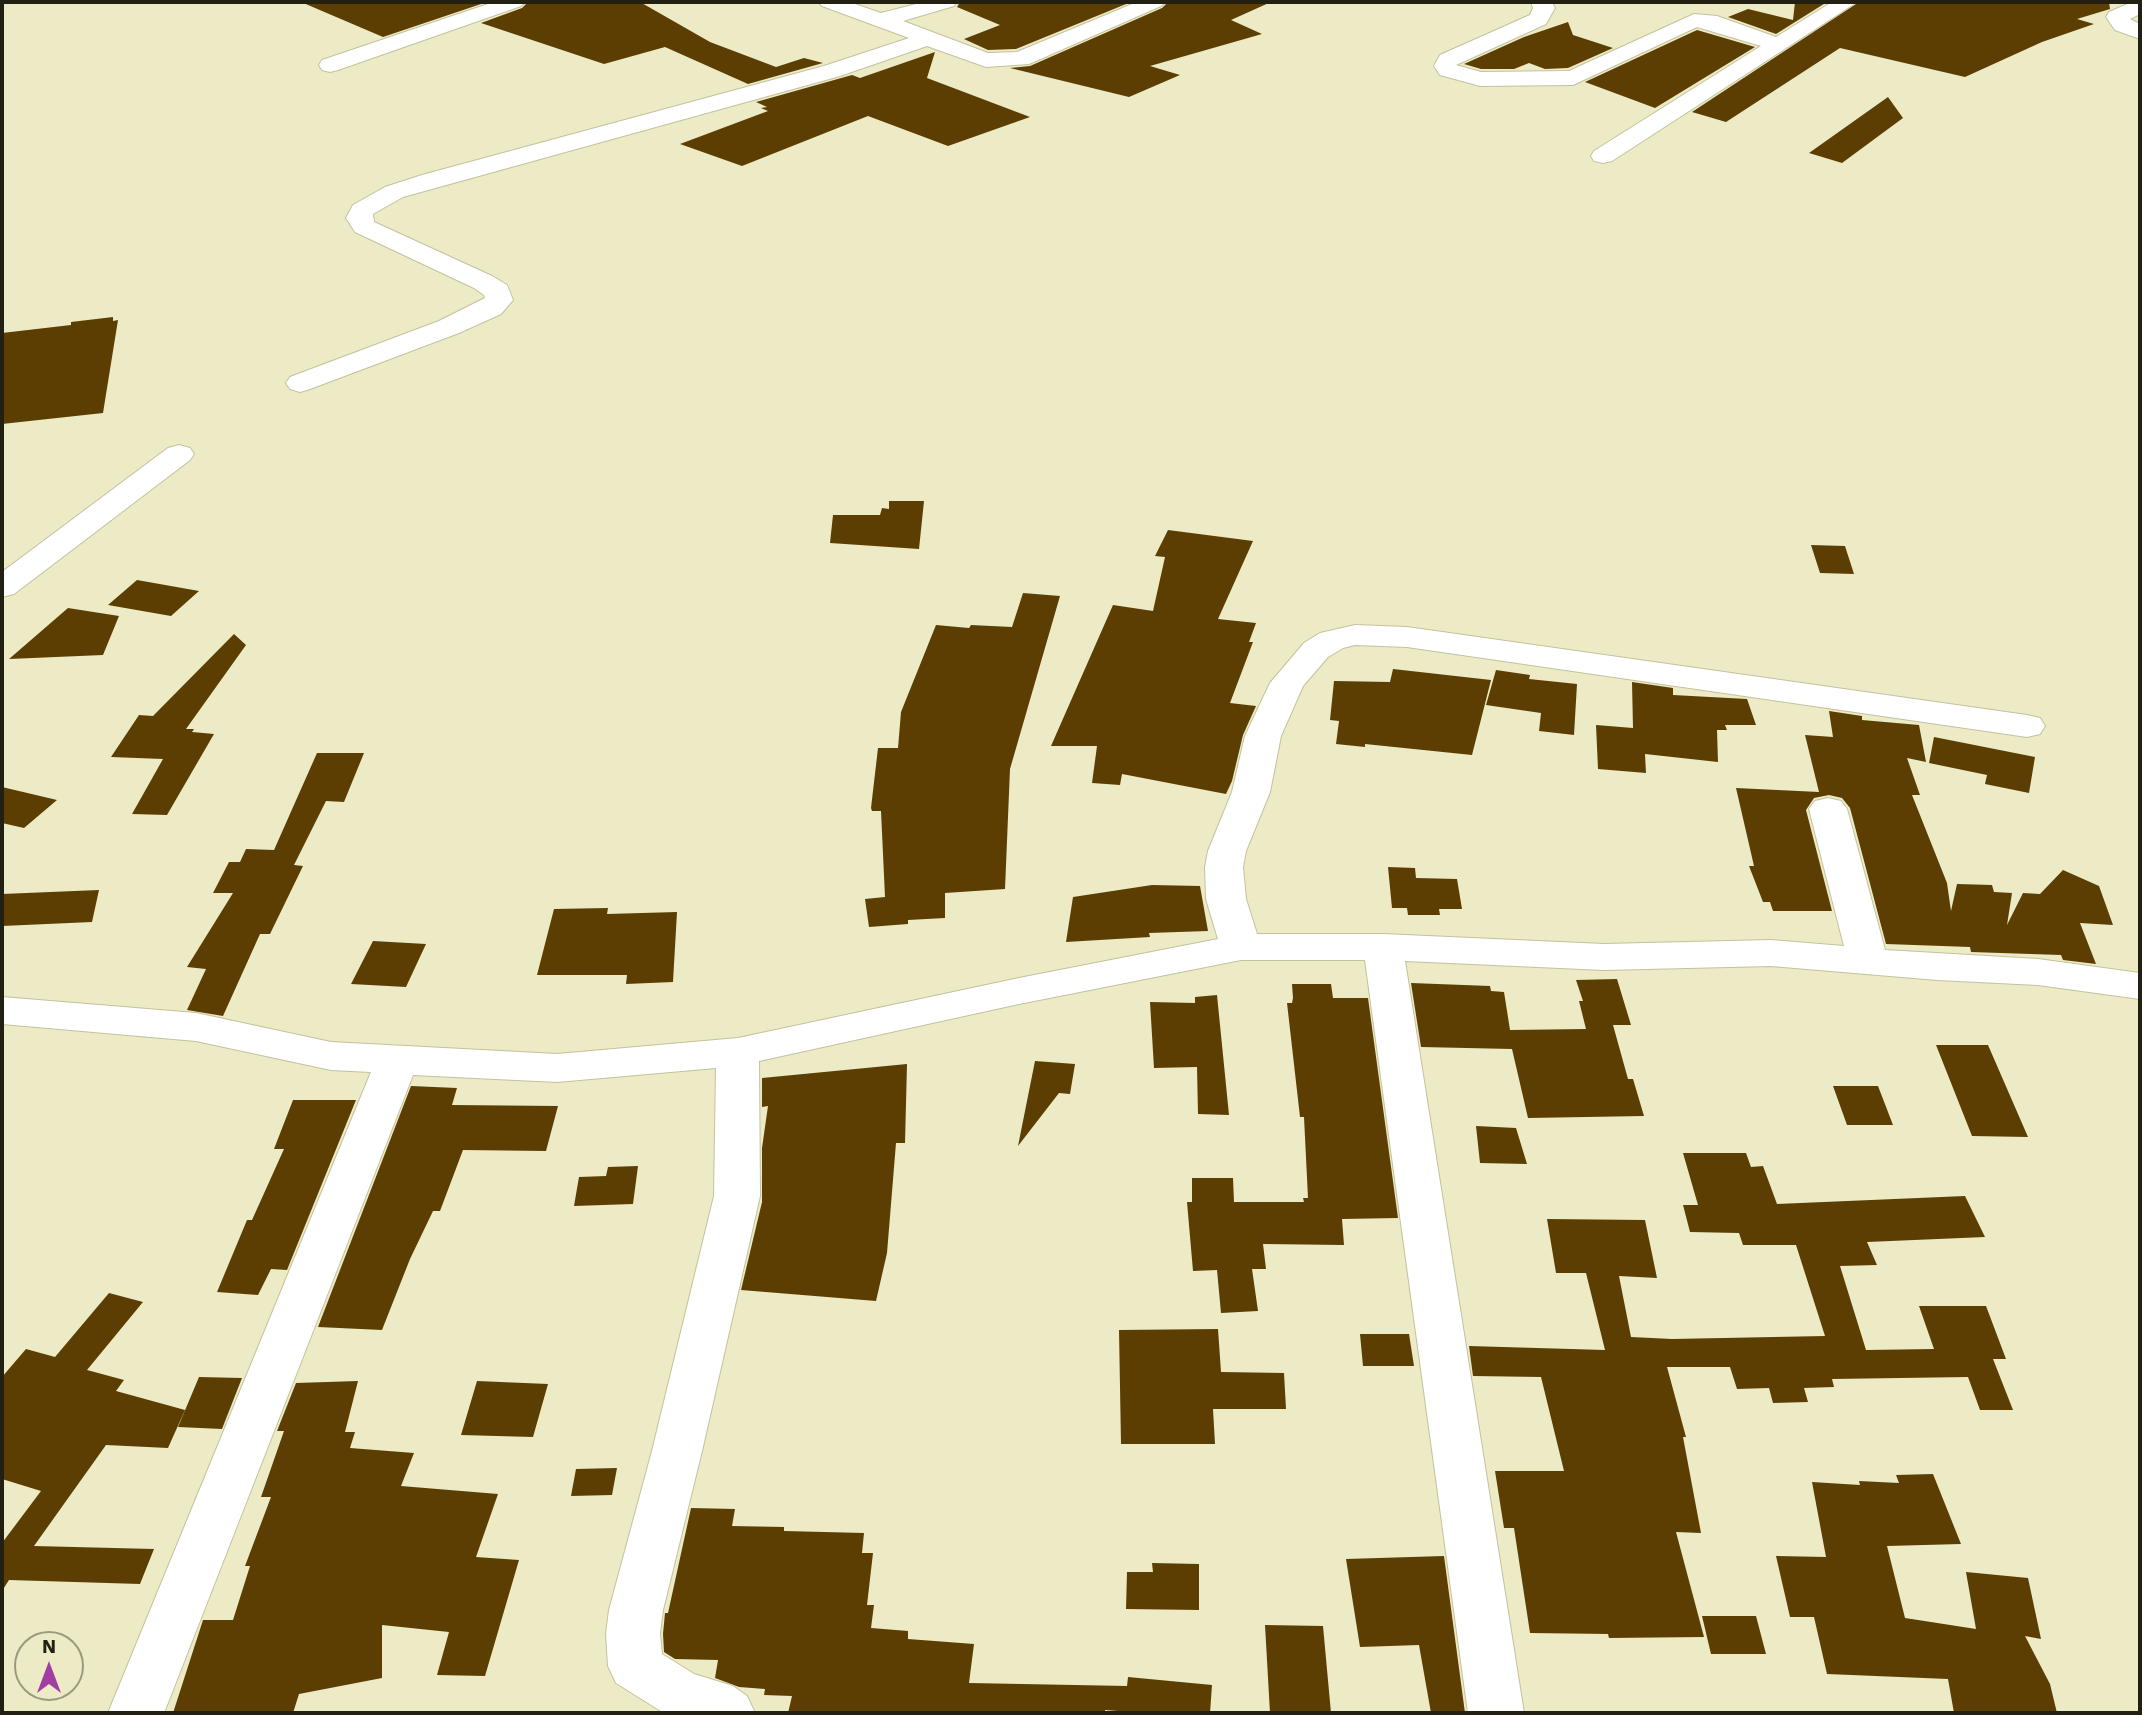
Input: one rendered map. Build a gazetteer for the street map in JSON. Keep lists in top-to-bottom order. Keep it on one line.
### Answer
{"north":"top"}
